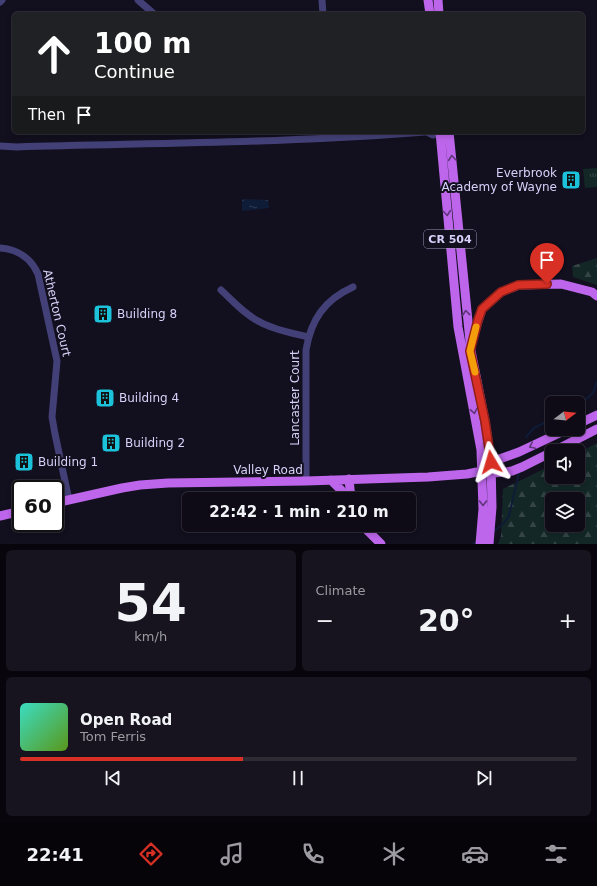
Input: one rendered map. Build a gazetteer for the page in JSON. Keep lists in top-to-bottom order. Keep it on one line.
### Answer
{"streets":{"main road":["CR 504","Valley Road"],"street":["Atherton Court","Lancaster Court"]},"crossings":[["CR 504","Valley Road"],["Atherton Court","Valley Road"],["Lancaster Court","Valley Road"]],"places":{"building":["Everbrook Academy of Wayne","Building 8","Building 4","Building 2","Building 1"]},"north":"right","page":{"turn":["100 m","Continue"],"then":"Then","limit":"60","trip":"22:42 · 1 min · 210 m","tile":[["54","km/h"],"Climate"],"heat":["−","20°","+"],"song":["Open Road","Tom Ferris"],"tabs":"22:41"}}
